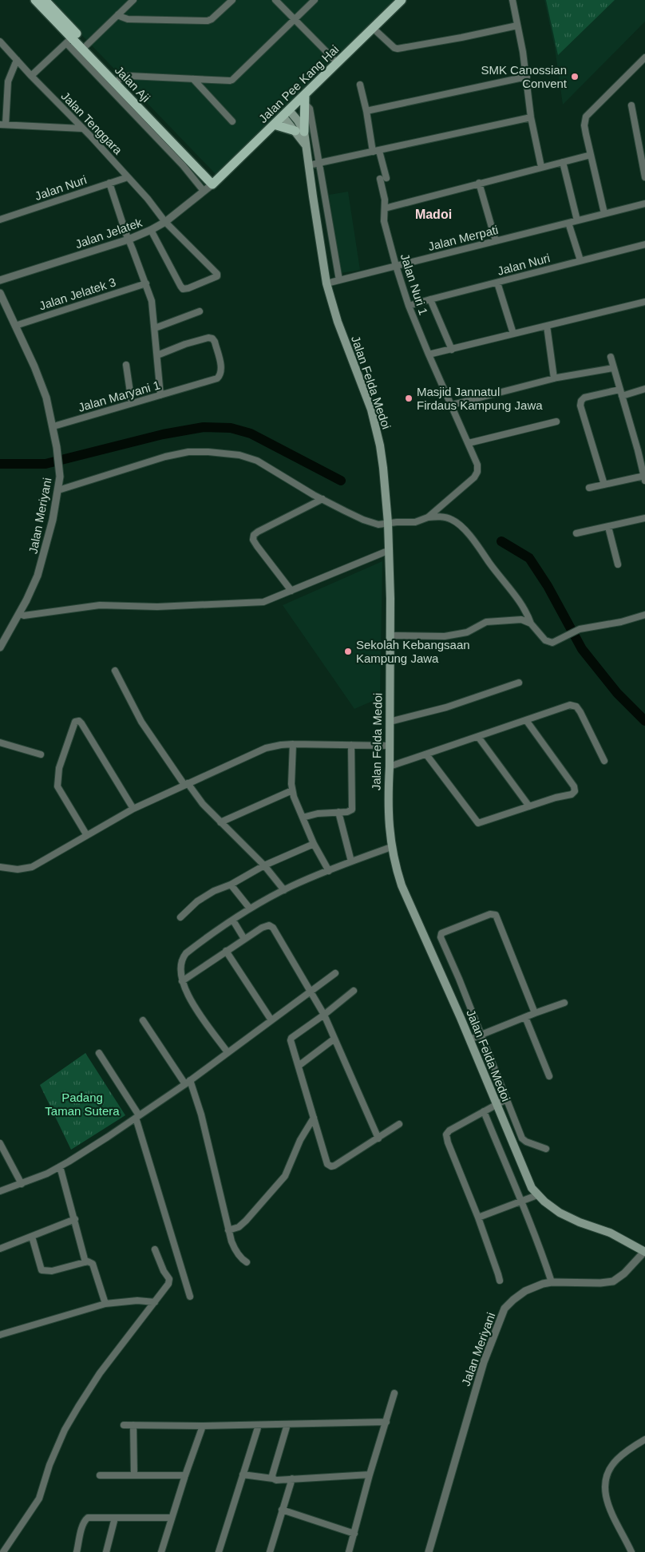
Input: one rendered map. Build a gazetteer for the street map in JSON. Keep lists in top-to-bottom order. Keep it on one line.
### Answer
{"streets":{"main road":["Jalan Aji","Jalan Pee Kang Hai","Jalan Felda Medoi"],"street":["Jalan Tenggara","Jalan Nuri","Jalan Jelatek","Jalan Merpati","Jalan Nuri 1","Jalan Jelatek 3","Jalan Maryani 1","Jalan Meriyani"]},"crossings":[["Jalan Aji","Jalan Pee Kang Hai"],["Jalan Aji","Jalan Jelatek"],["Jalan Pee Kang Hai","Jalan Jelatek"],["Jalan Tenggara","Jalan Nuri"],["Jalan Tenggara","Jalan Jelatek"],["Jalan Nuri","Jalan Nuri 1"],["Jalan Merpati","Jalan Nuri 1"],["Jalan Merpati","Jalan Felda Medoi"],["Jalan Jelatek 3","Jalan Meriyani"],["Jalan Felda Medoi","Jalan Meriyani"],["Jalan Maryani 1","Jalan Meriyani"]],"districts":["Madoi"],"parks":["Padang Taman Sutera"],"places":["SMK Canossian Convent","Masjid Jannatul Firdaus Kampung Jawa","Sekolah Kebangsaan Kampung Jawa"]}
